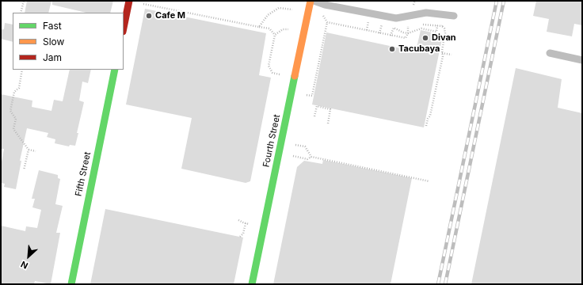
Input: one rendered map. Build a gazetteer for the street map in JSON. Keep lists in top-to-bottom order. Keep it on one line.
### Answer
{"streets":{"street":["Fourth Street","Fifth Street"]},"places":["Cafe M","Divan","Tacubaya"],"legend":["Fast","Slow","Jam"],"north":"bottom left"}
